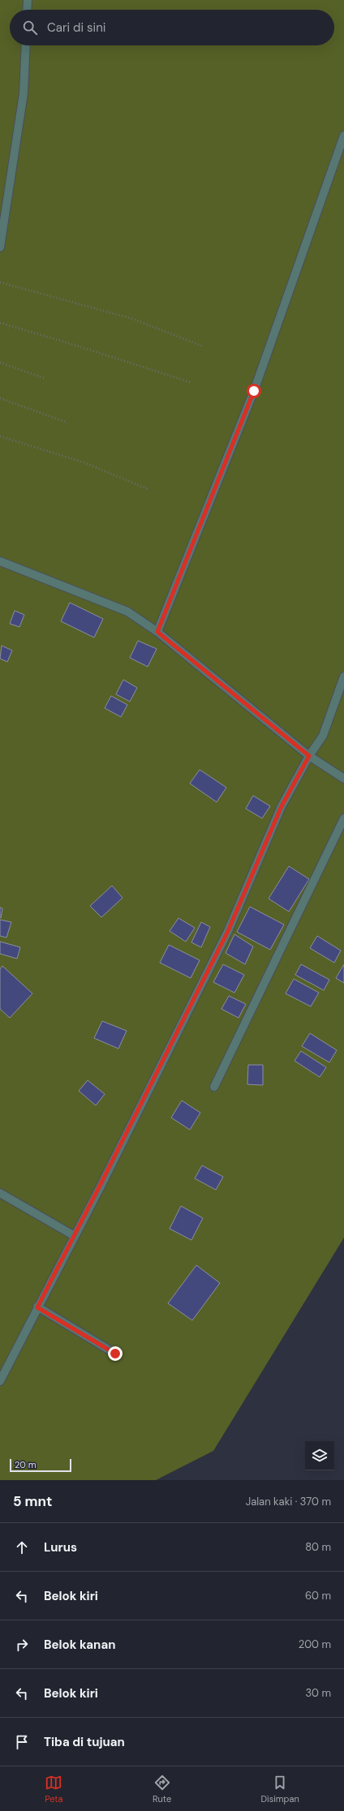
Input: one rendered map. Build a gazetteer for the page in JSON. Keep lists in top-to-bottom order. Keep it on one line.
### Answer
{"scale_bar":"20 m","page":{"search":"Cari di sini","scale":"20 m","heading":["5 mnt","Jalan kaki · 370 m"],"list":[["Lurus","80 m"],["Belok kiri","60 m"],["Belok kanan","200 m"],["Belok kiri","30 m"],"Tiba di tujuan"],"nav":["Peta","Rute","Disimpan"]}}
